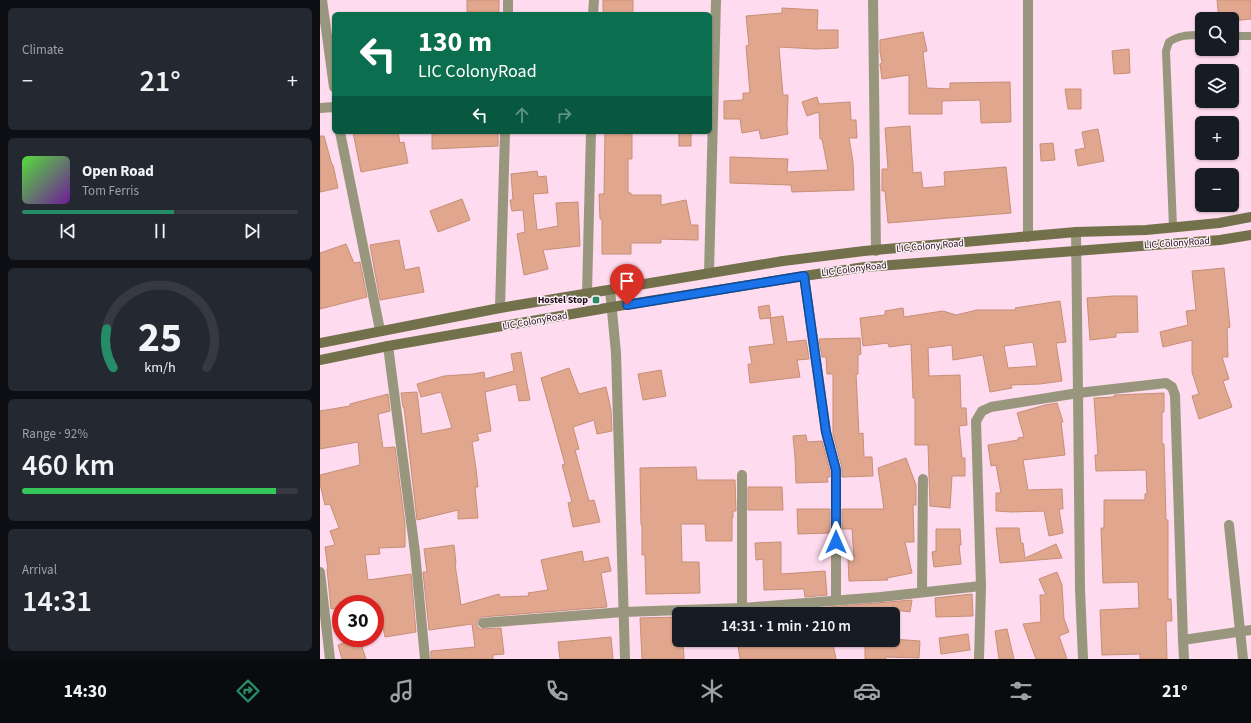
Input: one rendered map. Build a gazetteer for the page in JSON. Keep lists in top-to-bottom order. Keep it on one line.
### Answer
{"streets":{"main road":["LIC ColonyRoad","LIC Colony Road"]},"crossings":[["LIC ColonyRoad","LIC Colony Road"]],"places":{"transit":["Hostel Stop"]},"page":{"tile":["Climate",["Range · 92%","460 km"],["Arrival","14:31"]],"map_buttons":["+","−"],"turn":["130 m","LIC ColonyRoad"],"heat":["−","21°","+"],"song":["Open Road","Tom Ferris"],"limit":"30","trip":"14:31 · 1 min · 210 m","tabs":["14:30","21°"],"gauge":["25","km/h"]}}
